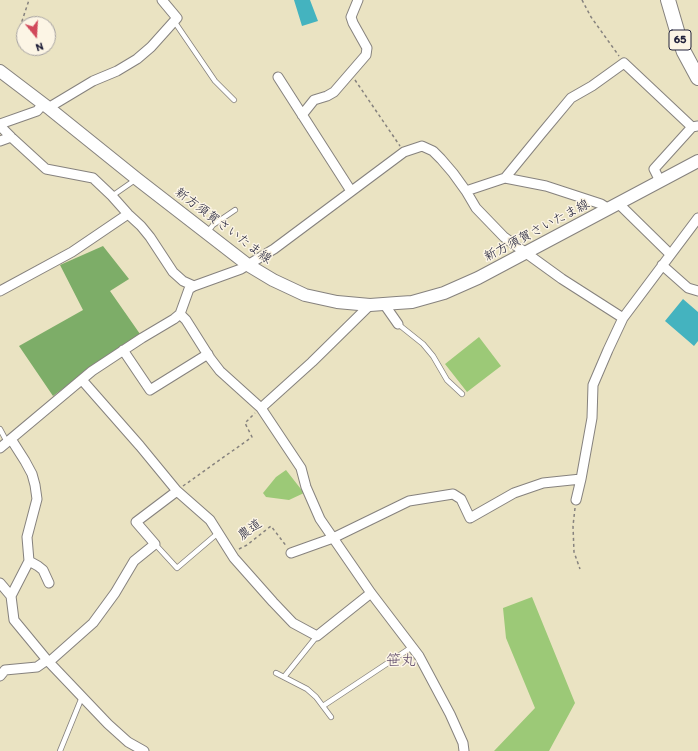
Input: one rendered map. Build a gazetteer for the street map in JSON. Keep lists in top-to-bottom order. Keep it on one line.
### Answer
{"streets":{"main road":["65","新方須賀さいたま線"],"path":["農道"]},"districts":["笹丸"],"north":"bottom"}
